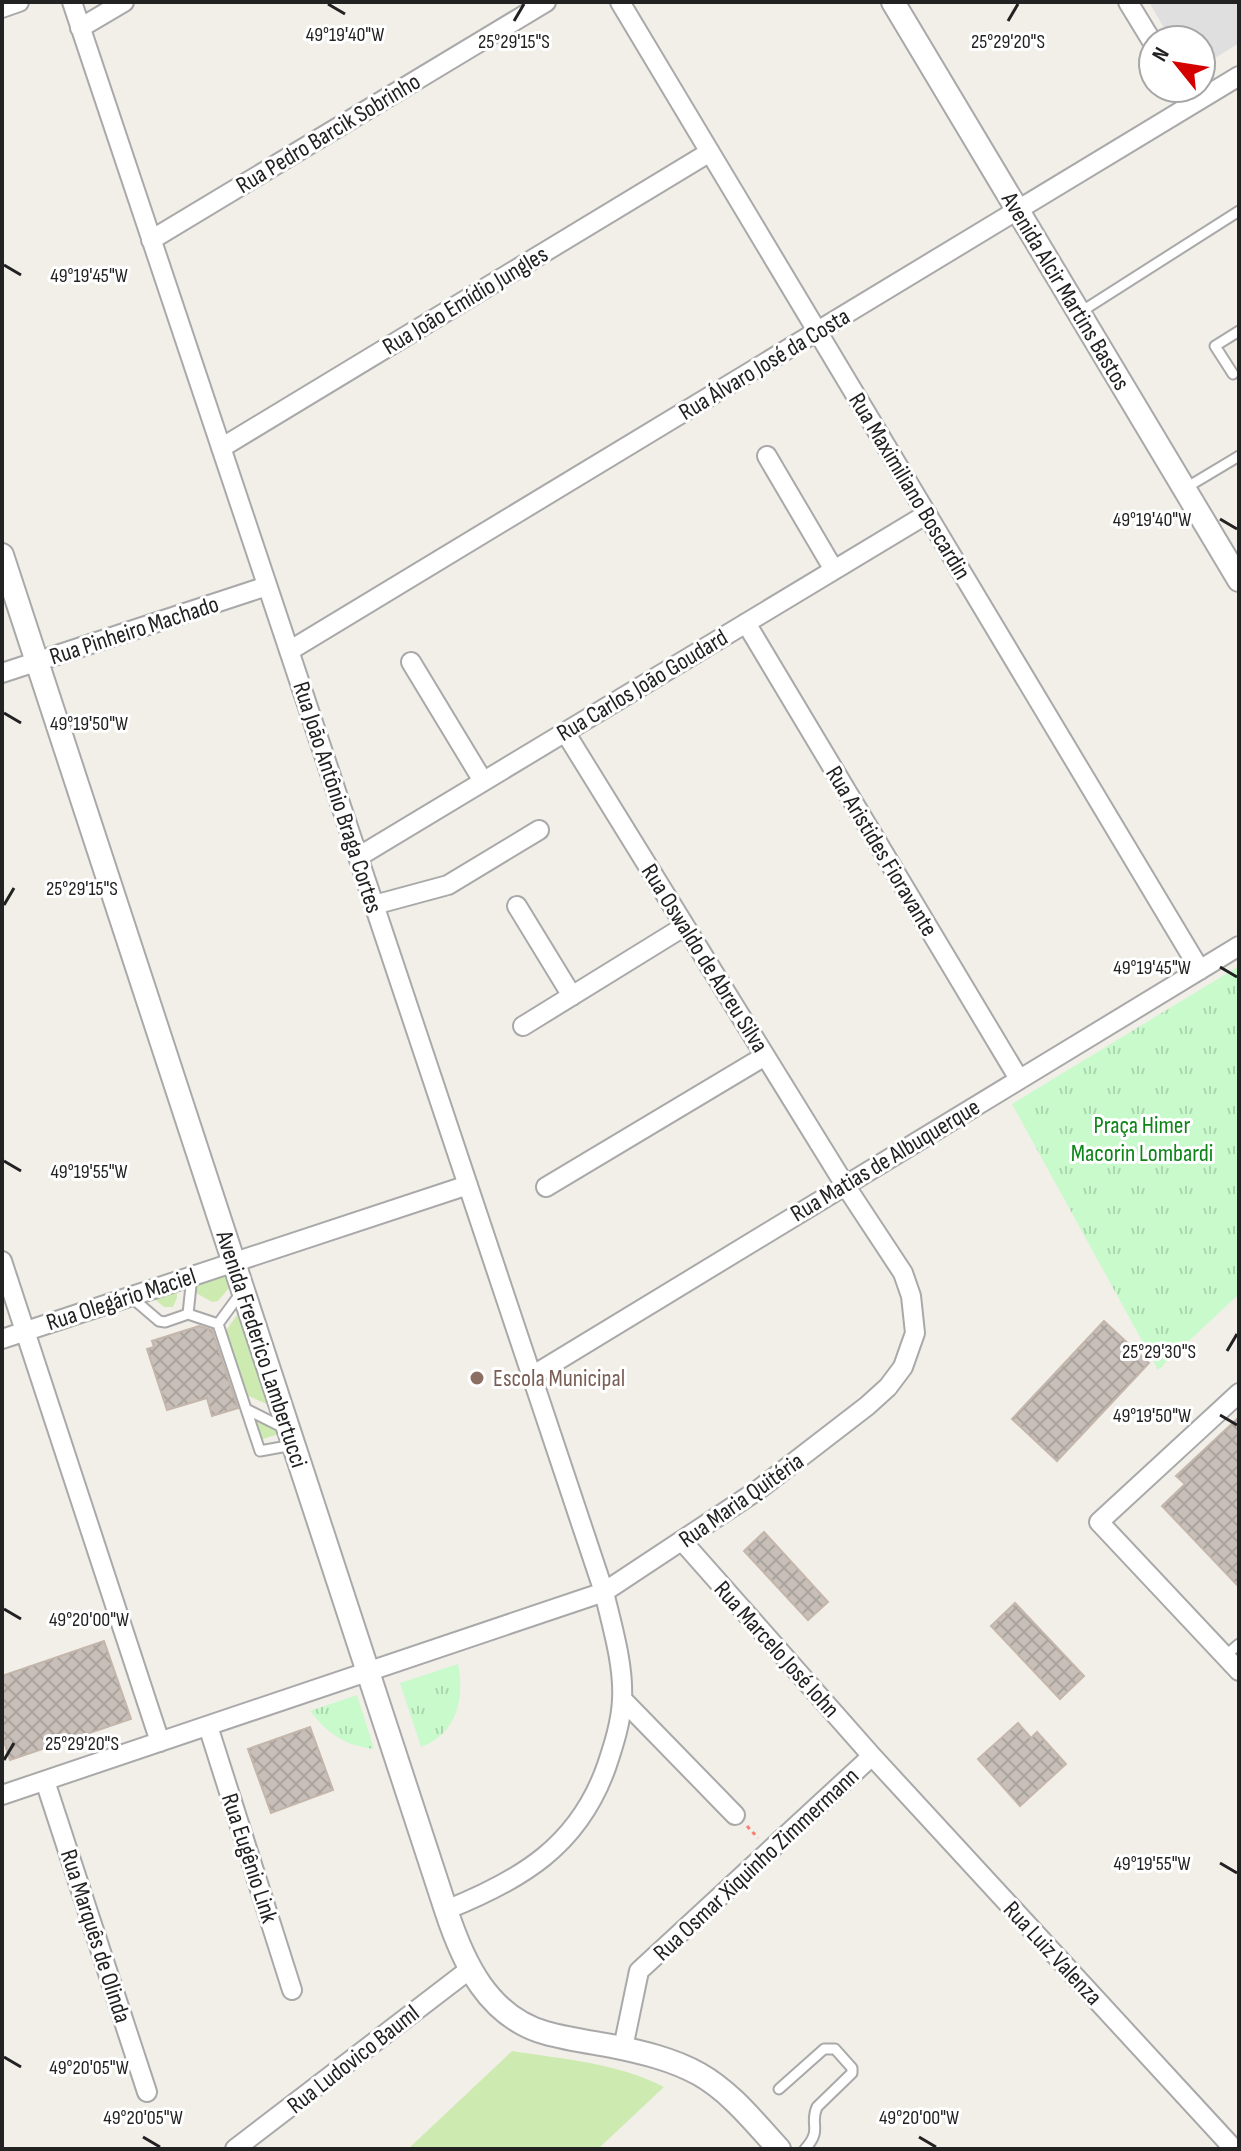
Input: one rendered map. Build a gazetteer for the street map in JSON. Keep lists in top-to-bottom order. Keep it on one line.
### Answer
{"streets":{"street":["Rua Pedro Barcik Sobrinho","Avenida Alcir Martins Bastos","Rua João Emídio Jungles","Rua Álvaro José da Costa","Rua Maximiliano Boscardin","Rua Pinheiro Machado","Rua Carlos João Goudard","Rua João Antônio Braga Cortes","Rua Aristides Fioravante","Rua Oswaldo de Abreu Silva","Rua Matias de Albuquerque","Rua Olegário Maciel","Avenida Frederico Lambertucci","Rua Maria Quitéria","Rua Marcelo José Iohn","Rua Eugênio Link","Rua Osmar Xiquinho Zimmermann","Rua Marquês de Olinda","Rua Luiz Valenza","Rua Ludovico Bauml"]},"crossings":[["Rua Pedro Barcik Sobrinho","Rua João Antônio Braga Cortes"],["Avenida Alcir Martins Bastos","Rua Álvaro José da Costa"],["Rua João Emídio Jungles","Rua Maximiliano Boscardin"],["Rua João Emídio Jungles","Rua João Antônio Braga Cortes"],["Rua Álvaro José da Costa","Rua Maximiliano Boscardin"],["Rua Álvaro José da Costa","Rua João Antônio Braga Cortes"],["Rua Maximiliano Boscardin","Rua Carlos João Goudard"],["Rua Maximiliano Boscardin","Rua Matias de Albuquerque"],["Rua Pinheiro Machado","Rua João Antônio Braga Cortes"],["Rua Pinheiro Machado","Avenida Frederico Lambertucci"],["Rua Carlos João Goudard","Rua João Antônio Braga Cortes"],["Rua Carlos João Goudard","Rua Aristides Fioravante"],["Rua Carlos João Goudard","Rua Oswaldo de Abreu Silva"],["Rua João Antônio Braga Cortes","Rua Matias de Albuquerque"],["Rua João Antônio Braga Cortes","Rua Olegário Maciel"],["Rua João Antônio Braga Cortes","Rua Maria Quitéria"],["Rua Aristides Fioravante","Rua Matias de Albuquerque"],["Rua Oswaldo de Abreu Silva","Rua Matias de Albuquerque"],["Rua Oswaldo de Abreu Silva","Rua Maria Quitéria"],["Rua Matias de Albuquerque","Rua Maria Quitéria"],["Rua Olegário Maciel","Avenida Frederico Lambertucci"],["Avenida Frederico Lambertucci","Rua Maria Quitéria"],["Avenida Frederico Lambertucci","Rua Osmar Xiquinho Zimmermann"],["Avenida Frederico Lambertucci","Rua Ludovico Bauml"],["Rua Maria Quitéria","Rua Marcelo José Iohn"],["Rua Maria Quitéria","Rua Eugênio Link"],["Rua Maria Quitéria","Rua Marquês de Olinda"],["Rua Marcelo José Iohn","Rua Osmar Xiquinho Zimmermann"],["Rua Marcelo José Iohn","Rua Luiz Valenza"],["Rua Osmar Xiquinho Zimmermann","Rua Luiz Valenza"]],"parks":["Praça Himer Macorin Lombardi"],"places":["Escola Municipal"],"north":"top left","coordinates":["49°19'40\"W","25°29'15\"S","25°29'20\"S","49°19'45\"W","49°19'50\"W","49°19'55\"W","25°29'30\"S","49°20'00\"W","49°20'05\"W"]}
